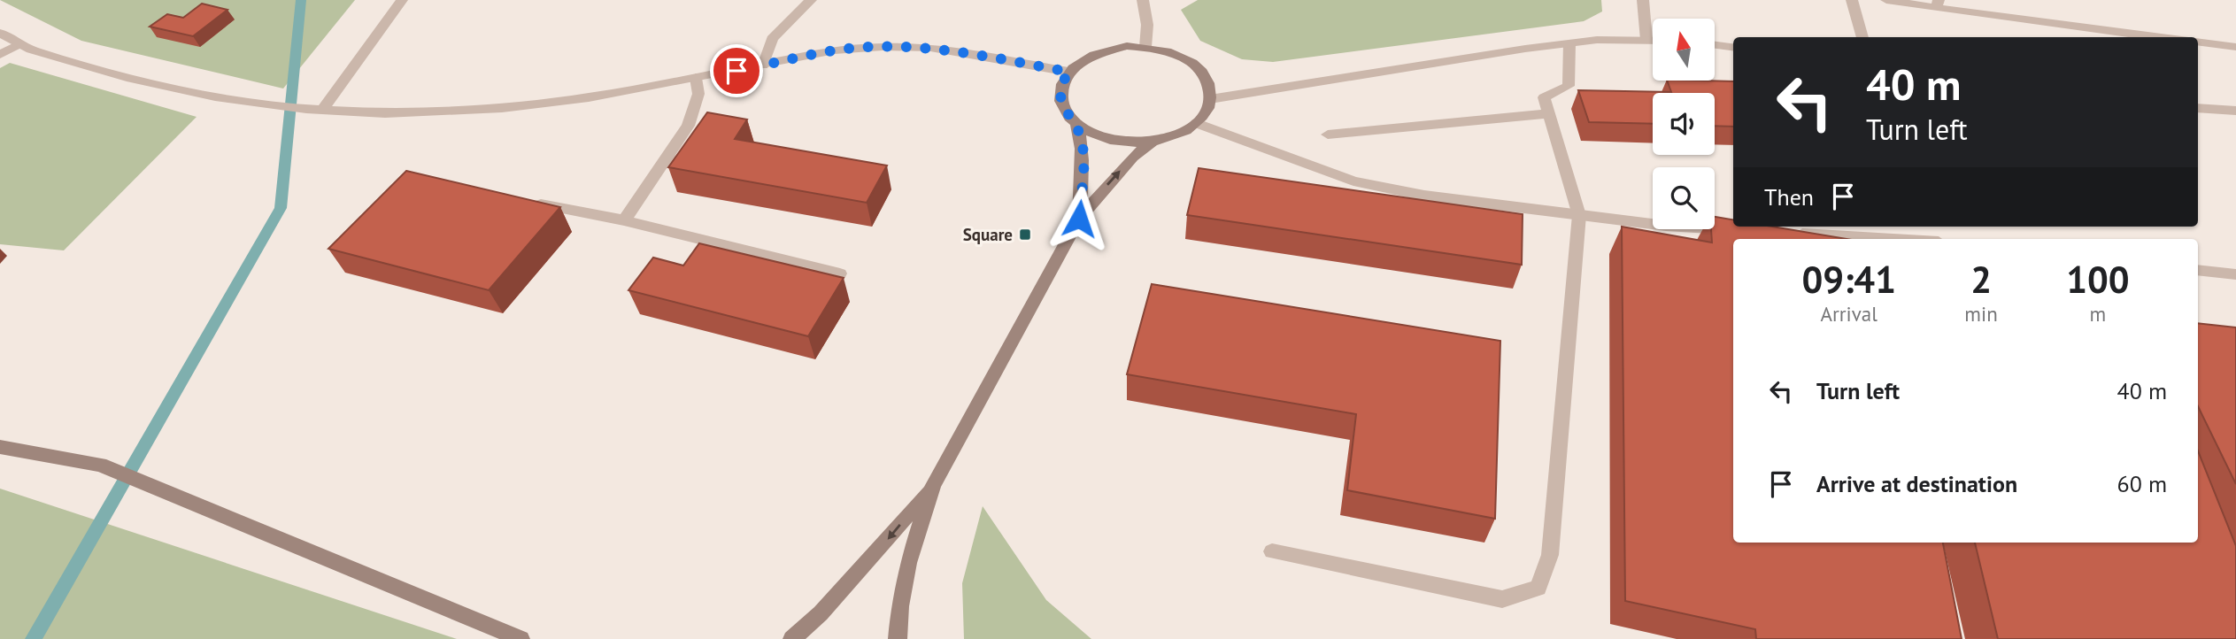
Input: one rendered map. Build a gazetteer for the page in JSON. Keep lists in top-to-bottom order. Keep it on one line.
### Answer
{"places":{"transit":["Square"]},"north":"top","page":{"turn":["40 m","Turn left"],"then":"Then","eta":["09:41","Arrival","2","min","100","m"],"list":[{"name":"Turn left","value":"40 m"},{"name":"Arrive at destination","value":"60 m"}]}}
